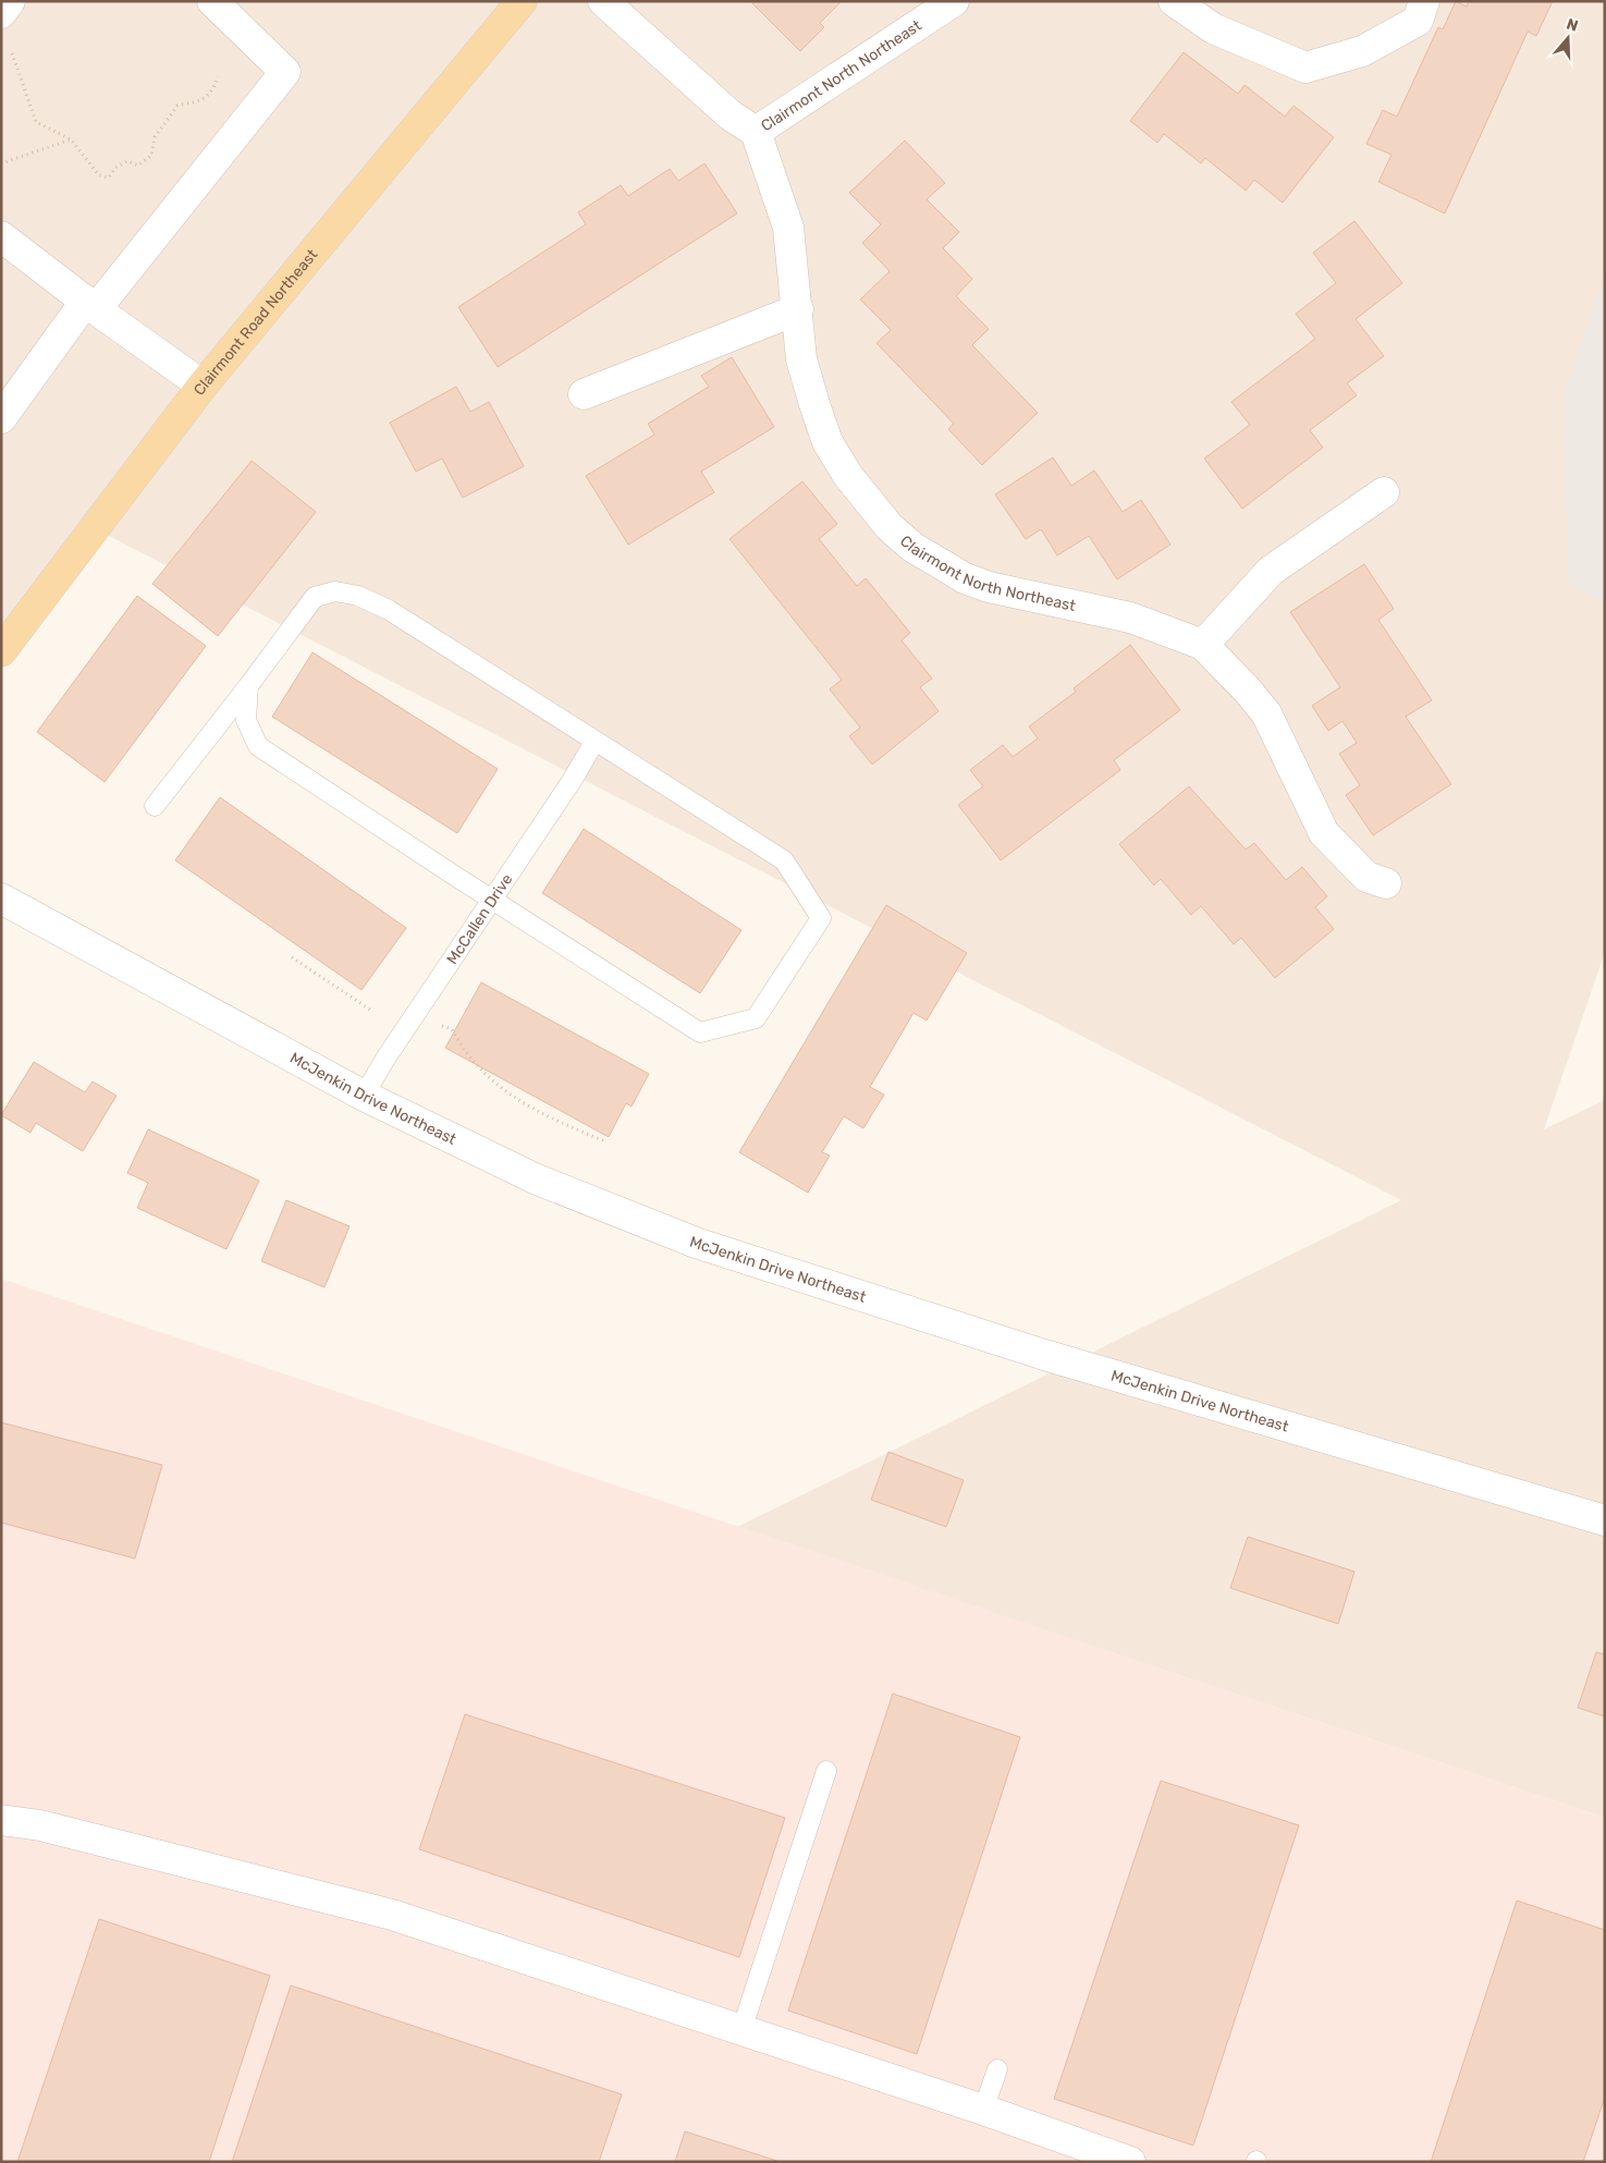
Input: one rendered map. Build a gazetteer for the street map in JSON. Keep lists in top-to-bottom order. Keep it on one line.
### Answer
{"streets":{"main road":["Clairmont Road Northeast"],"street":["Clairmont North Northeast","McJenkin Drive Northeast"],"lane":["McCallen Drive"]},"crossings":[["McCallen Drive","McJenkin Drive Northeast"]],"north":"top"}
